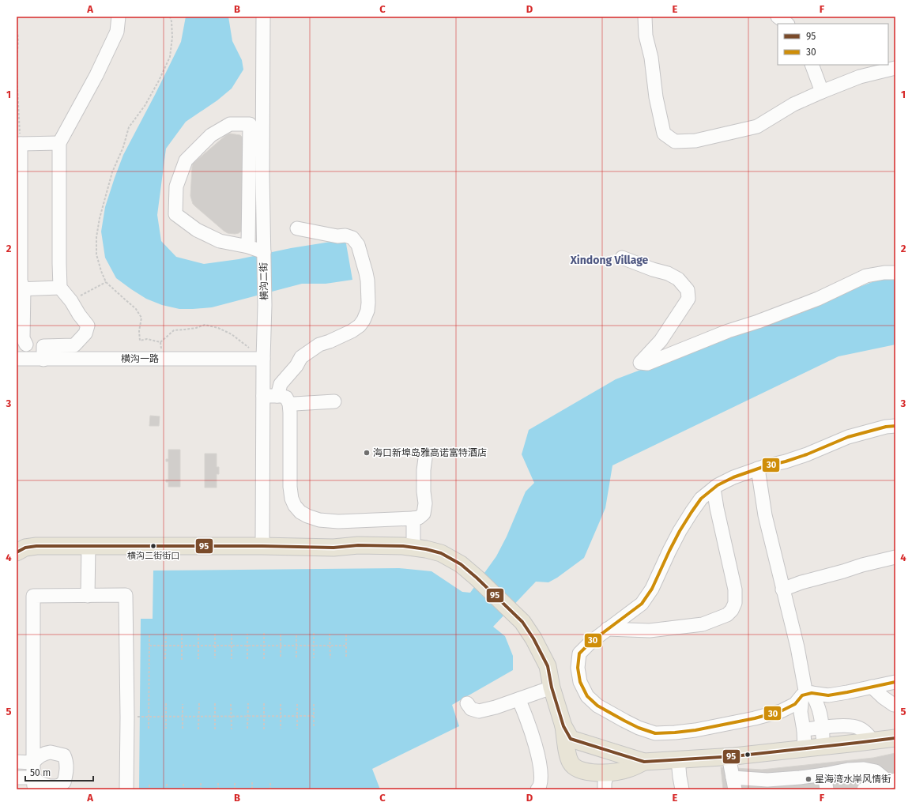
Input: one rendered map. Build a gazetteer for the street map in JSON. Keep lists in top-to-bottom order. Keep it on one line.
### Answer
{"streets":{"street":["横沟二街","横沟一路"]},"crossings":[["横沟二街","横沟一路"]],"districts":["Xindong Village"],"places":["海口新埠岛雅高诺富特酒店","横沟二街街口","星海湾水岸风情街"],"lines":["transit line 30","transit line 95"],"legend":["95","30"],"scale_bar":"50 m","grid":{"columns":["A","B","C","D","E","F"],"rows":["1","2","3","4","5"]}}
